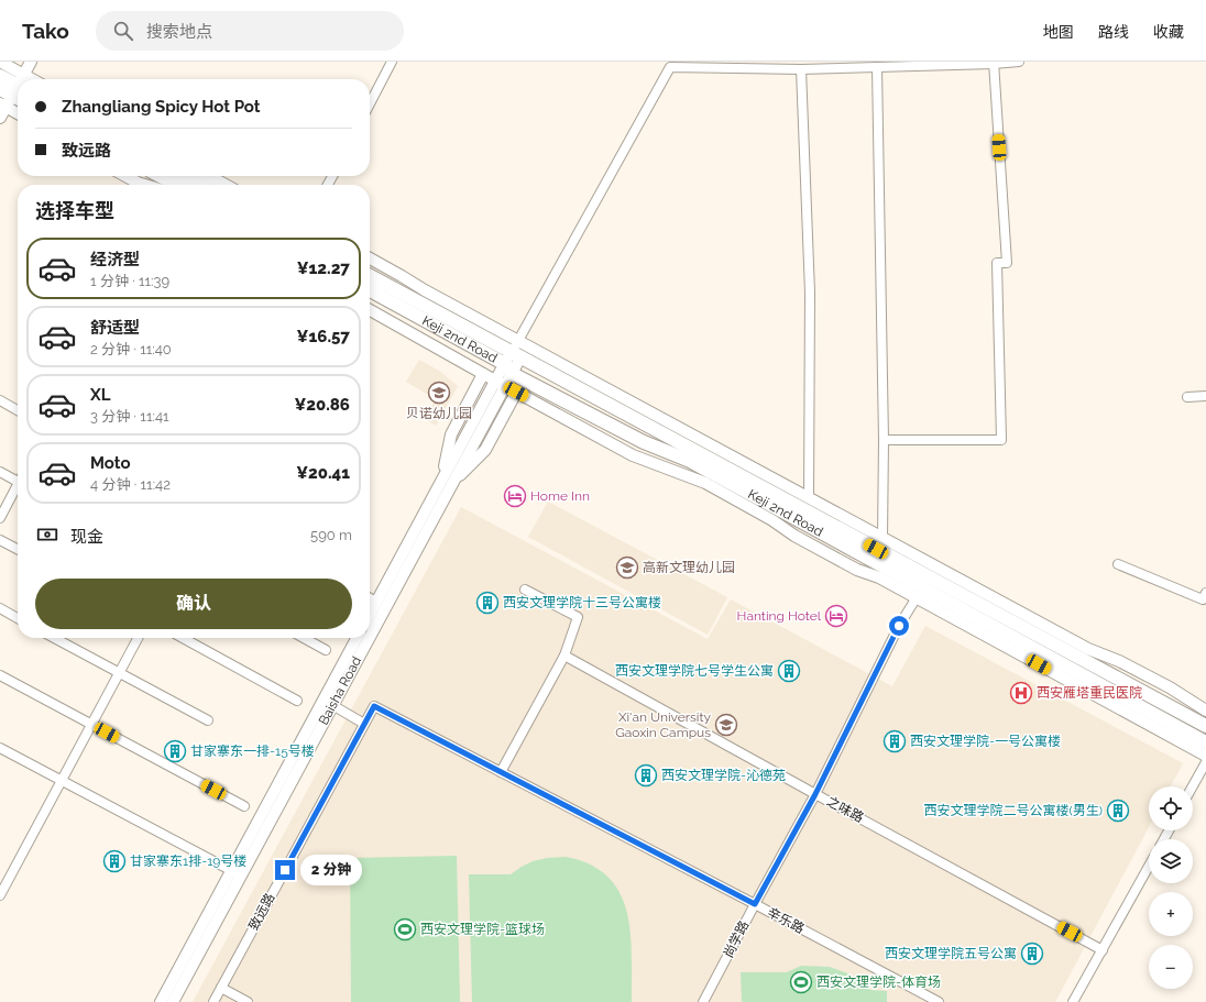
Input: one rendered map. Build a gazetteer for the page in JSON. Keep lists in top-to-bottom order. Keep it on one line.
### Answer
{"streets":{"main road":["Keji 2nd Road"],"street":["Baisha Road","之味路","致远路","辛乐路","尚学路"]},"crossings":[["Keji 2nd Road","Baisha Road"],["之味路","尚学路"],["致远路","辛乐路"],["辛乐路","尚学路"]],"places":{"school or university":["贝诺幼儿园","高新文理幼儿园","Xi'an University Gaoxin Campus"],"hotel":["Home Inn","Hanting Hotel"],"building":["西安文理学院十三号公寓楼","西安文理学院七号学生公寓","西安文理学院-一号公寓楼","甘家寨东一排-15号楼","西安文理学院-沁德苑","西安文理学院二号公寓楼(男生)","甘家寨东1排-19号楼","西安文理学院五号公寓"],"hospital":["西安雁塔重民医院"],"sports":["西安文理学院-篮球场","西安文理学院-体育场"]},"page":{"header":"Tako","search":"搜索地点","nav":["地图","路线","收藏"],"banner":["Zhangliang Spicy Hot Pot","致远路"],"heading":"选择车型","list":[{"name":"经济型","note":"1 分钟 · 11:39","value":"¥12.27"},{"name":"舒适型","note":"2 分钟 · 11:40","value":"¥16.57"},{"name":"XL","note":"3 分钟 · 11:41","value":"¥20.86"},{"name":"Moto","note":"4 分钟 · 11:42","value":"¥20.41"}],"pay":["现金","590 m"],"buttons":"确认","map_buttons":["+","−"],"bubble":"2 分钟"}}
